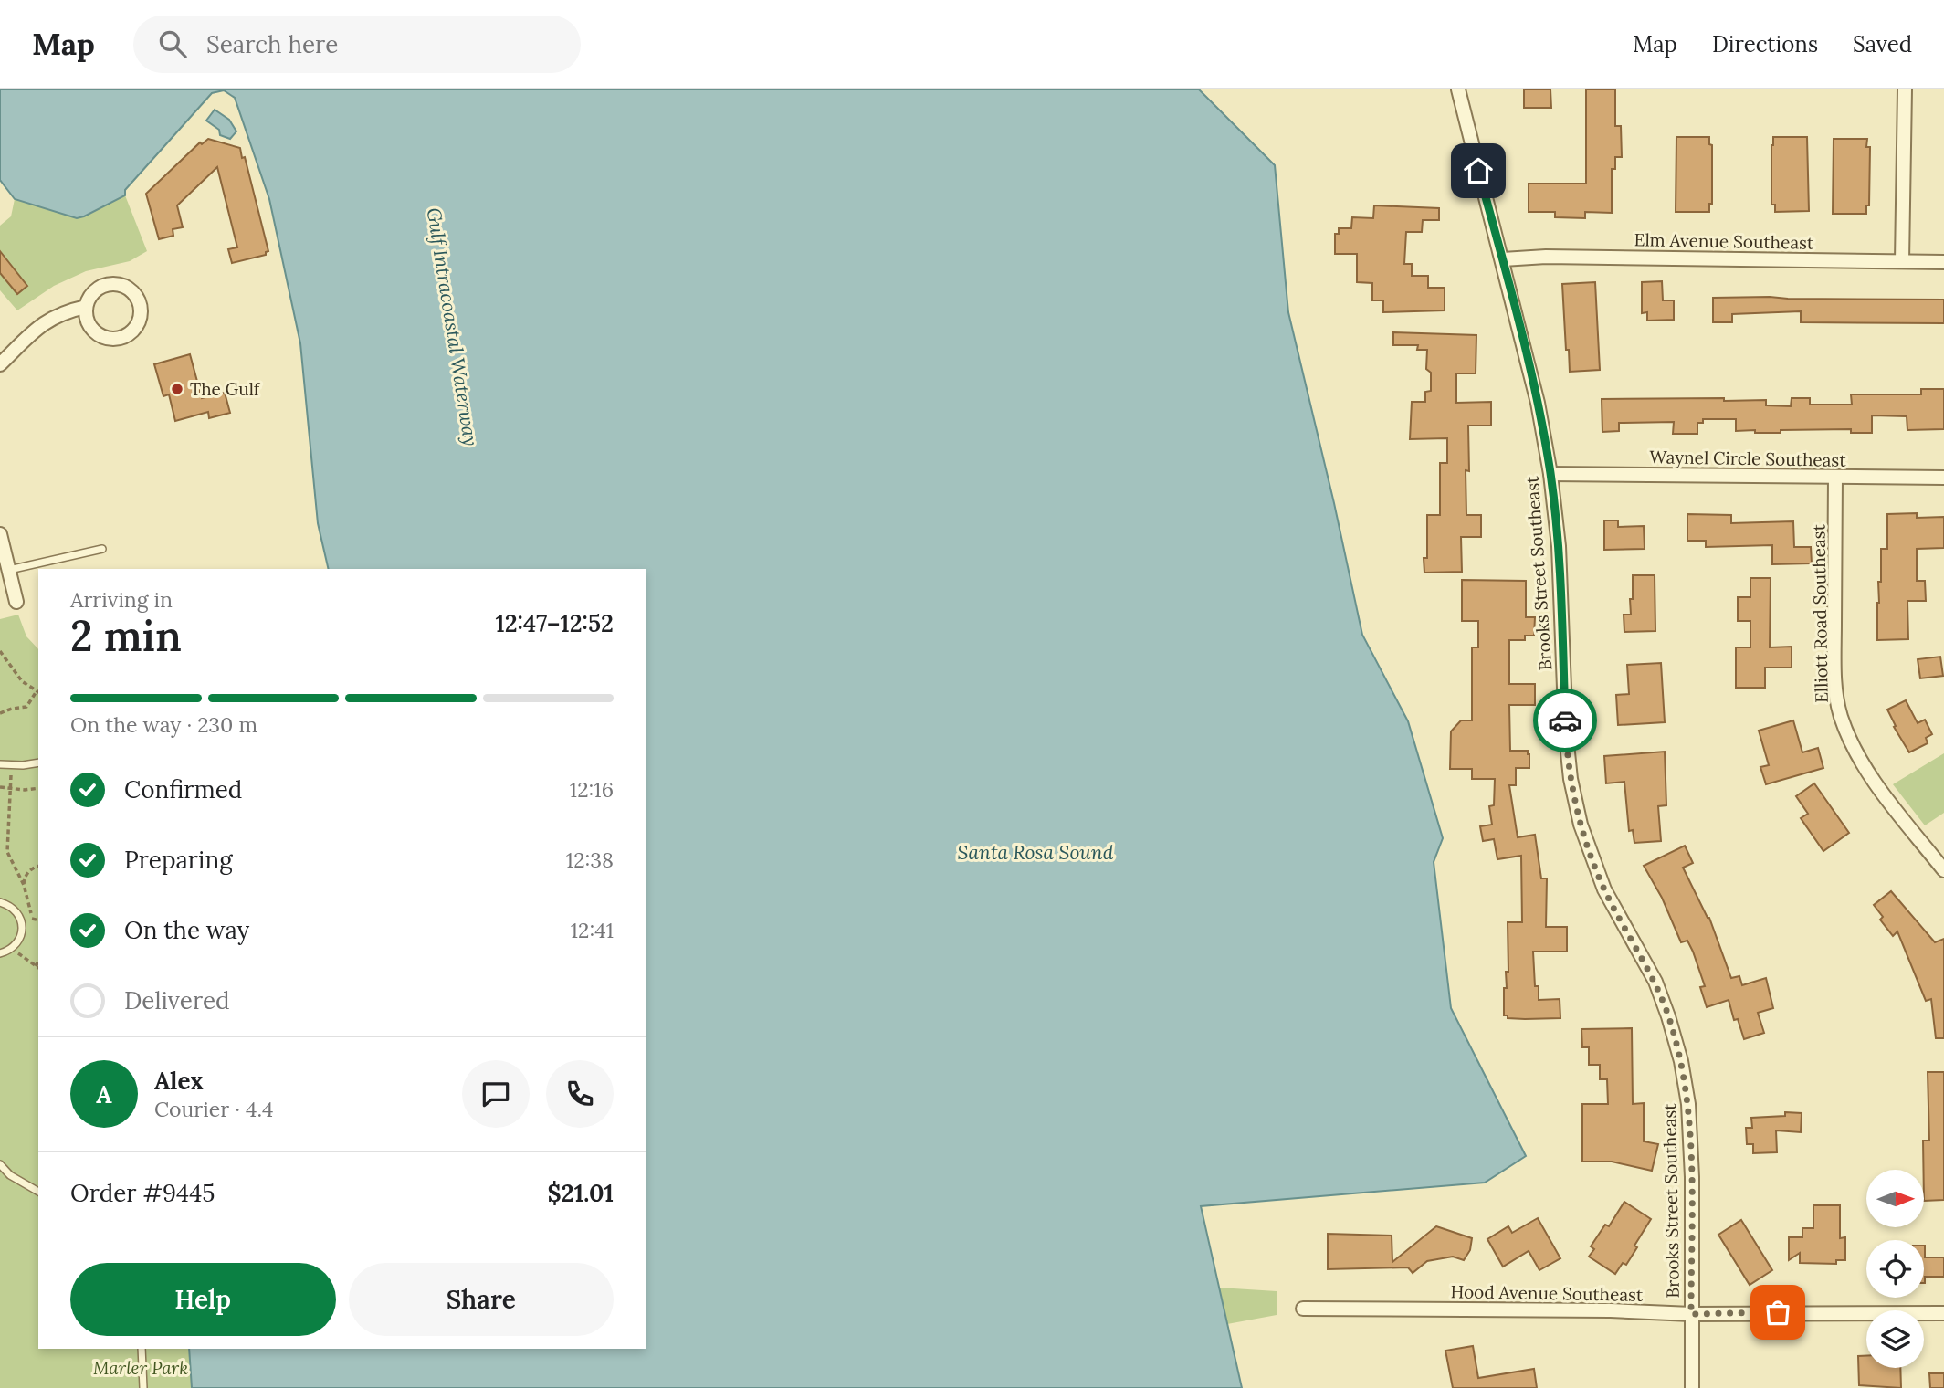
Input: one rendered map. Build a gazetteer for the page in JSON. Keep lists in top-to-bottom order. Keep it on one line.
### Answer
{"streets":{"street":["Elm Avenue Southeast","Waynel Circle Southeast","Brooks Street Southeast","Elliott Road Southeast","Hood Avenue Southeast"]},"crossings":[["Elm Avenue Southeast","Brooks Street Southeast"],["Waynel Circle Southeast","Brooks Street Southeast"],["Waynel Circle Southeast","Elliott Road Southeast"],["Brooks Street Southeast","Hood Avenue Southeast"]],"water":["Gulf Intracoastal Waterway","Santa Rosa Sound"],"parks":["Marler Park"],"places":["The Gulf"],"north":"right","page":{"header":"Map","search":"Search here","nav":["Map","Directions","Saved"],"heading":["2 min","Arriving in","12:47–12:52"],"panel":["Alex","Courier · 4.4","Order #9445","$21.01"],"bar":"On the way · 230 m","list":[["Confirmed","12:16"],["Preparing","12:38"],["On the way","12:41"],"Delivered"],"round":"A","buttons":["Help","Share"]}}
